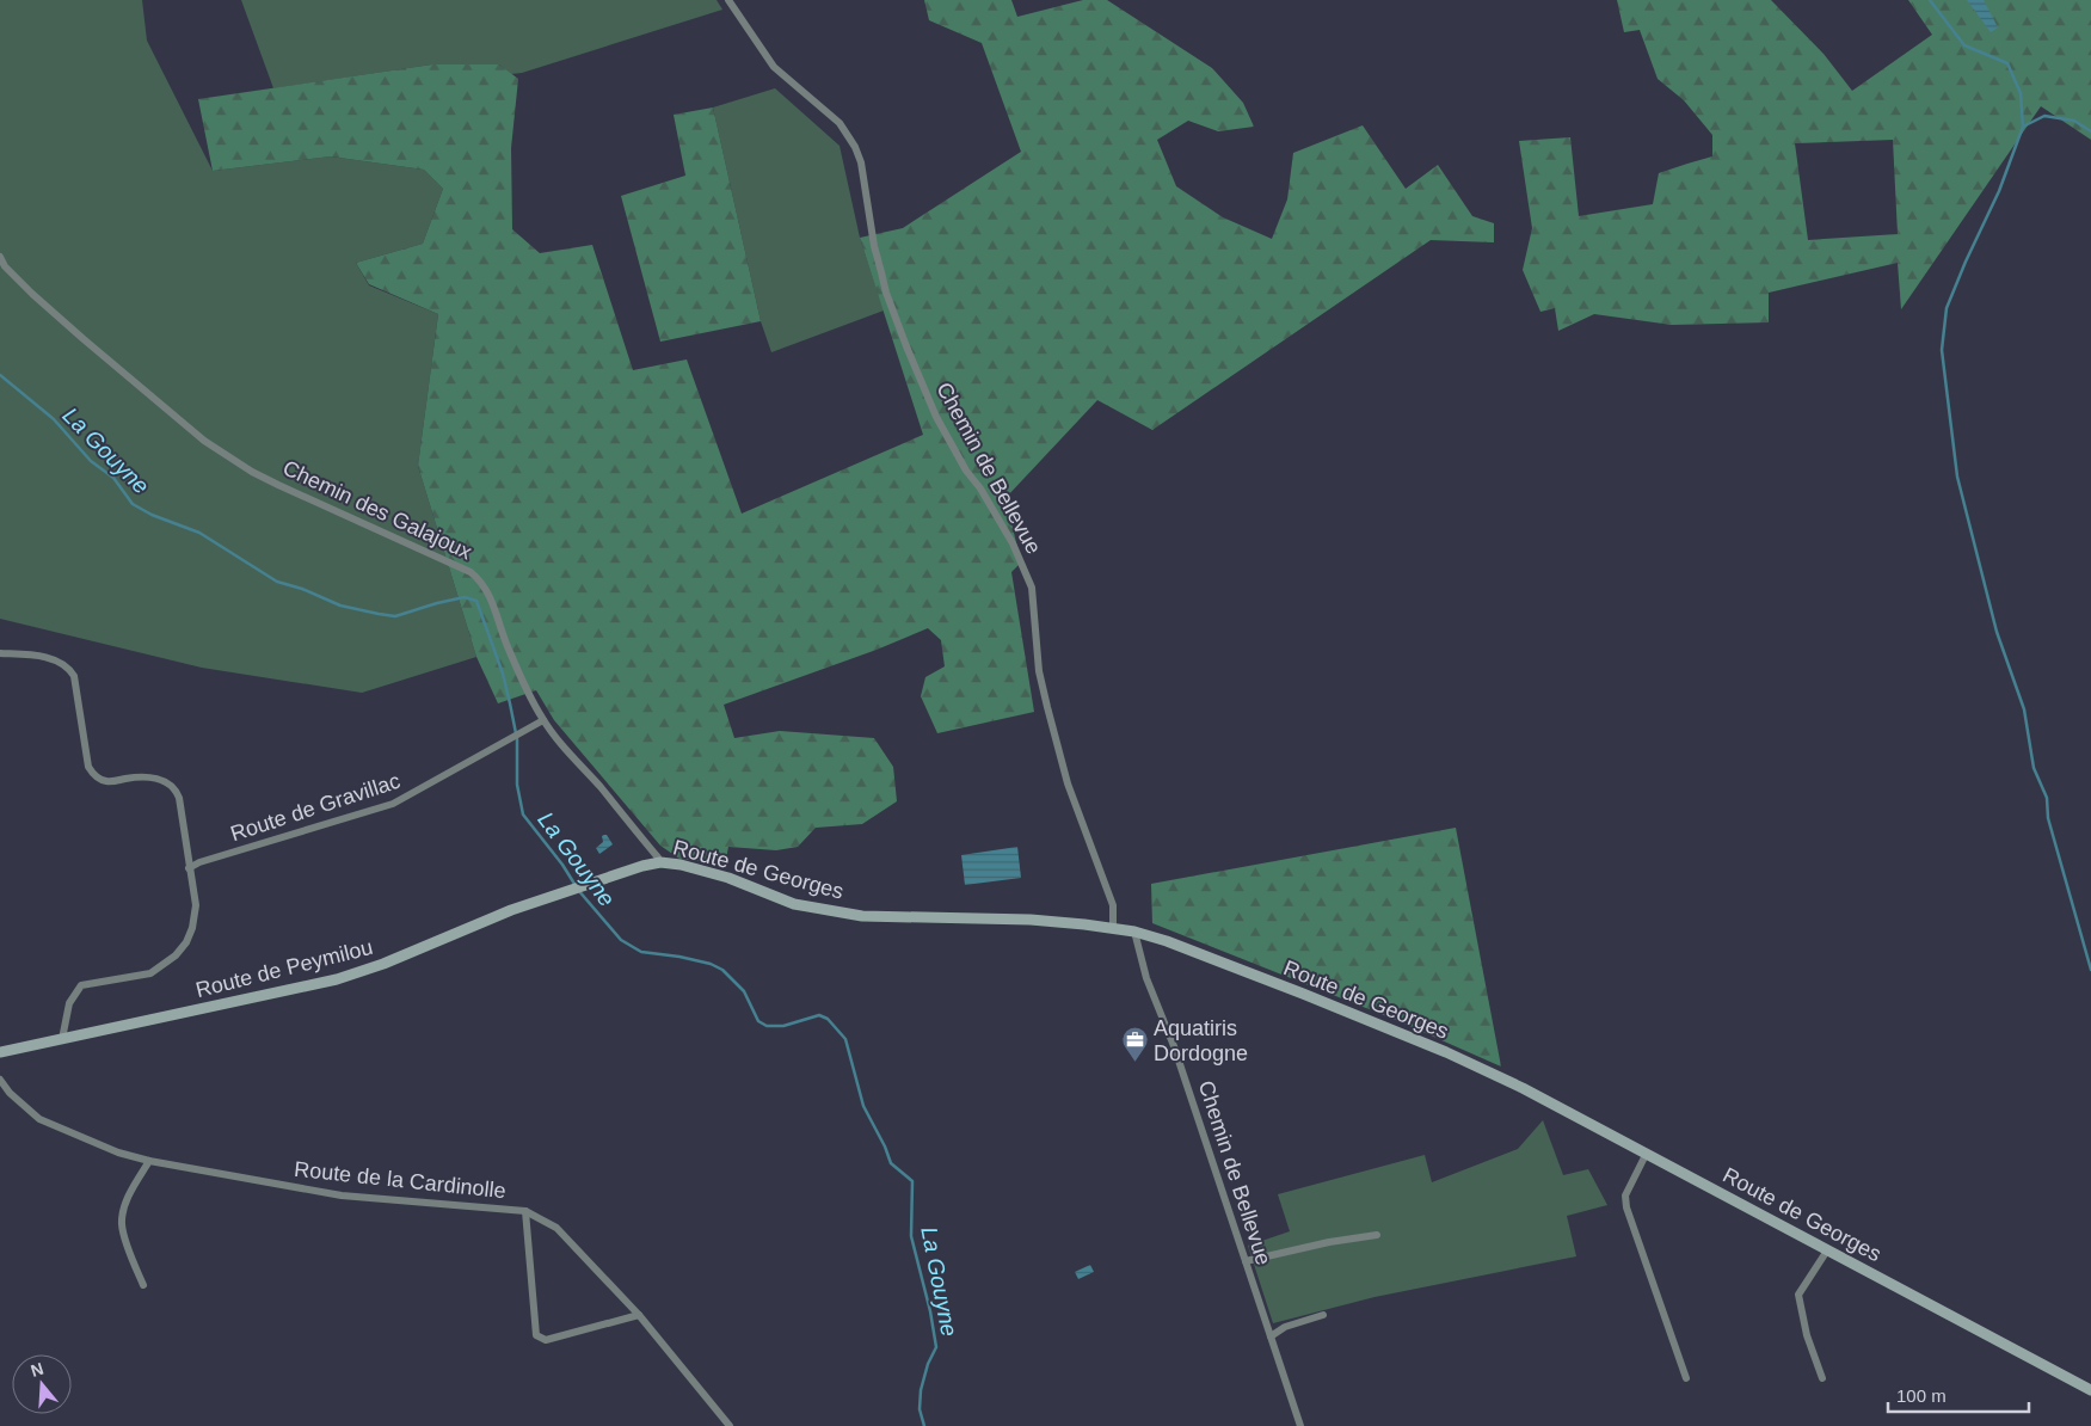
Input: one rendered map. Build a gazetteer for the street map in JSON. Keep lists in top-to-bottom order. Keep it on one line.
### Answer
{"streets":{"street":["Chemin de Bellevue","Chemin des Galajoux","Route de Gravillac","Route de Georges","Route de Peymilou","Route de la Cardinolle"]},"crossings":[["Chemin de Bellevue","Route de Georges"],["Chemin des Galajoux","Route de Gravillac"],["Chemin des Galajoux","Route de Georges"],["Route de Georges","Route de Peymilou"]],"water":["La Gouyne"],"places":{"office":["Aquatiris Dordogne"]},"scale_bar":"100 m","north":"top"}
